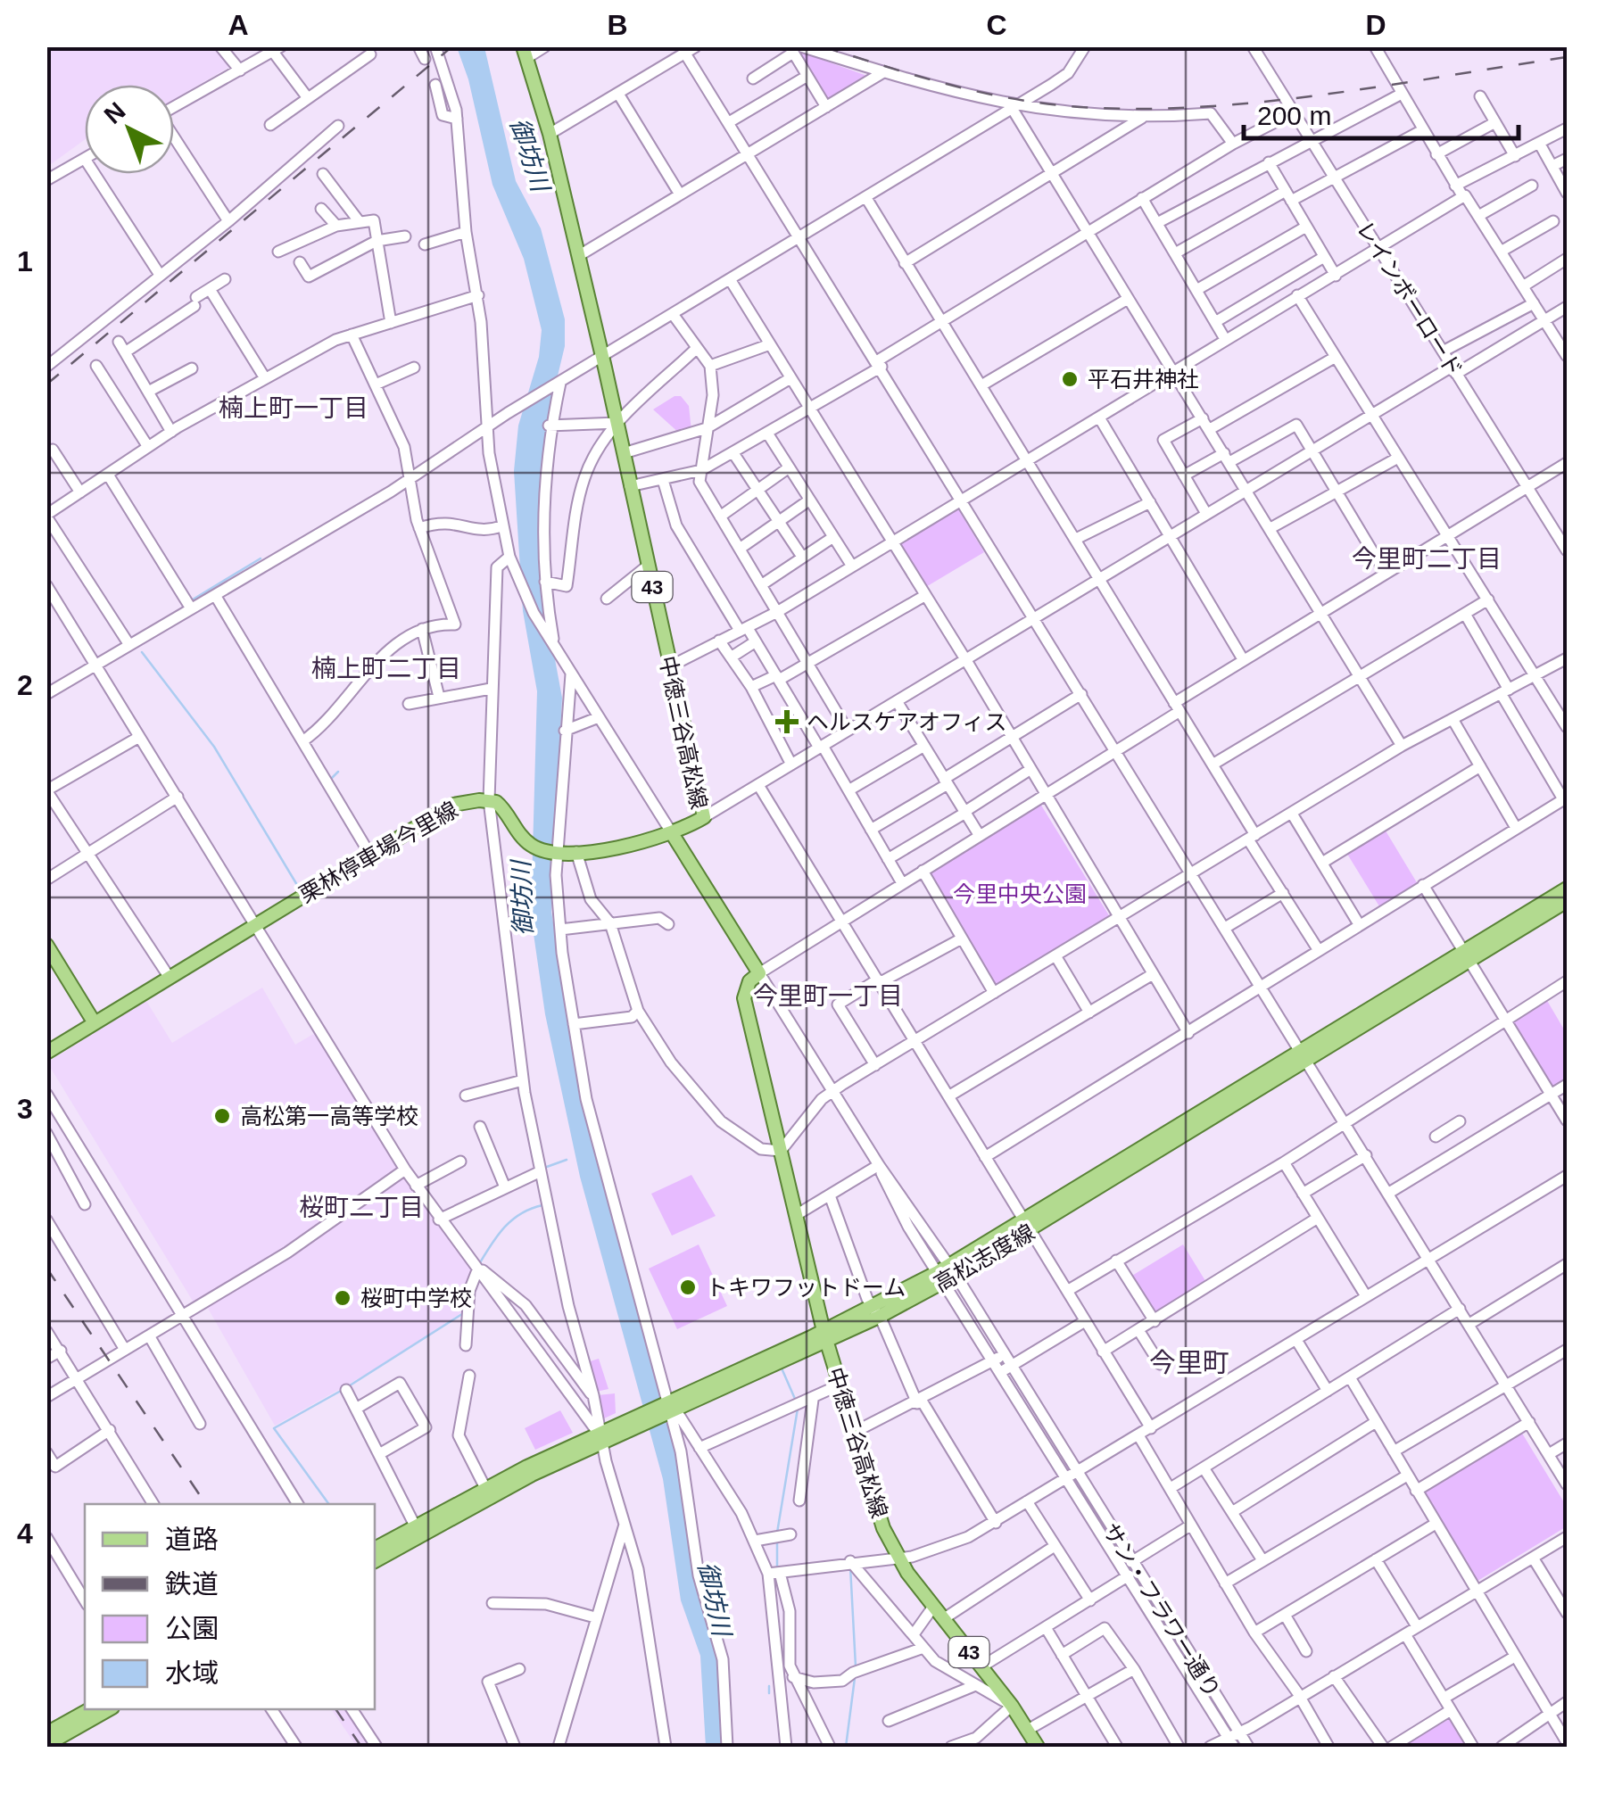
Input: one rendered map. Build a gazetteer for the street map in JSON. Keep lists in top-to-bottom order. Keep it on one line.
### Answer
{"streets":{"main road":["43","中徳三谷高松線","栗林停車場今里線","高松志度線"],"street":["レインボーロード","サン・フラワー通り"]},"crossings":[["中徳三谷高松線","栗林停車場今里線"],["中徳三谷高松線","高松志度線"],["中徳三谷高松線","サン・フラワー通り"],["高松志度線","サン・フラワー通り"]],"districts":["楠上町一丁目","今里町二丁目","楠上町二丁目","今里町一丁目","桜町二丁目","今里町"],"water":["御坊川"],"parks":["今里中央公園"],"places":{"other":["平石井神社","高松第一高等学校","トキワフットドーム","桜町中学校"],"health":["ヘルスケアオフィス"]},"legend":["道路","鉄道","公園","水域"],"scale_bar":"200 m","north":"top left","grid":{"columns":["A","B","C","D"],"rows":["1","2","3","4"]}}
